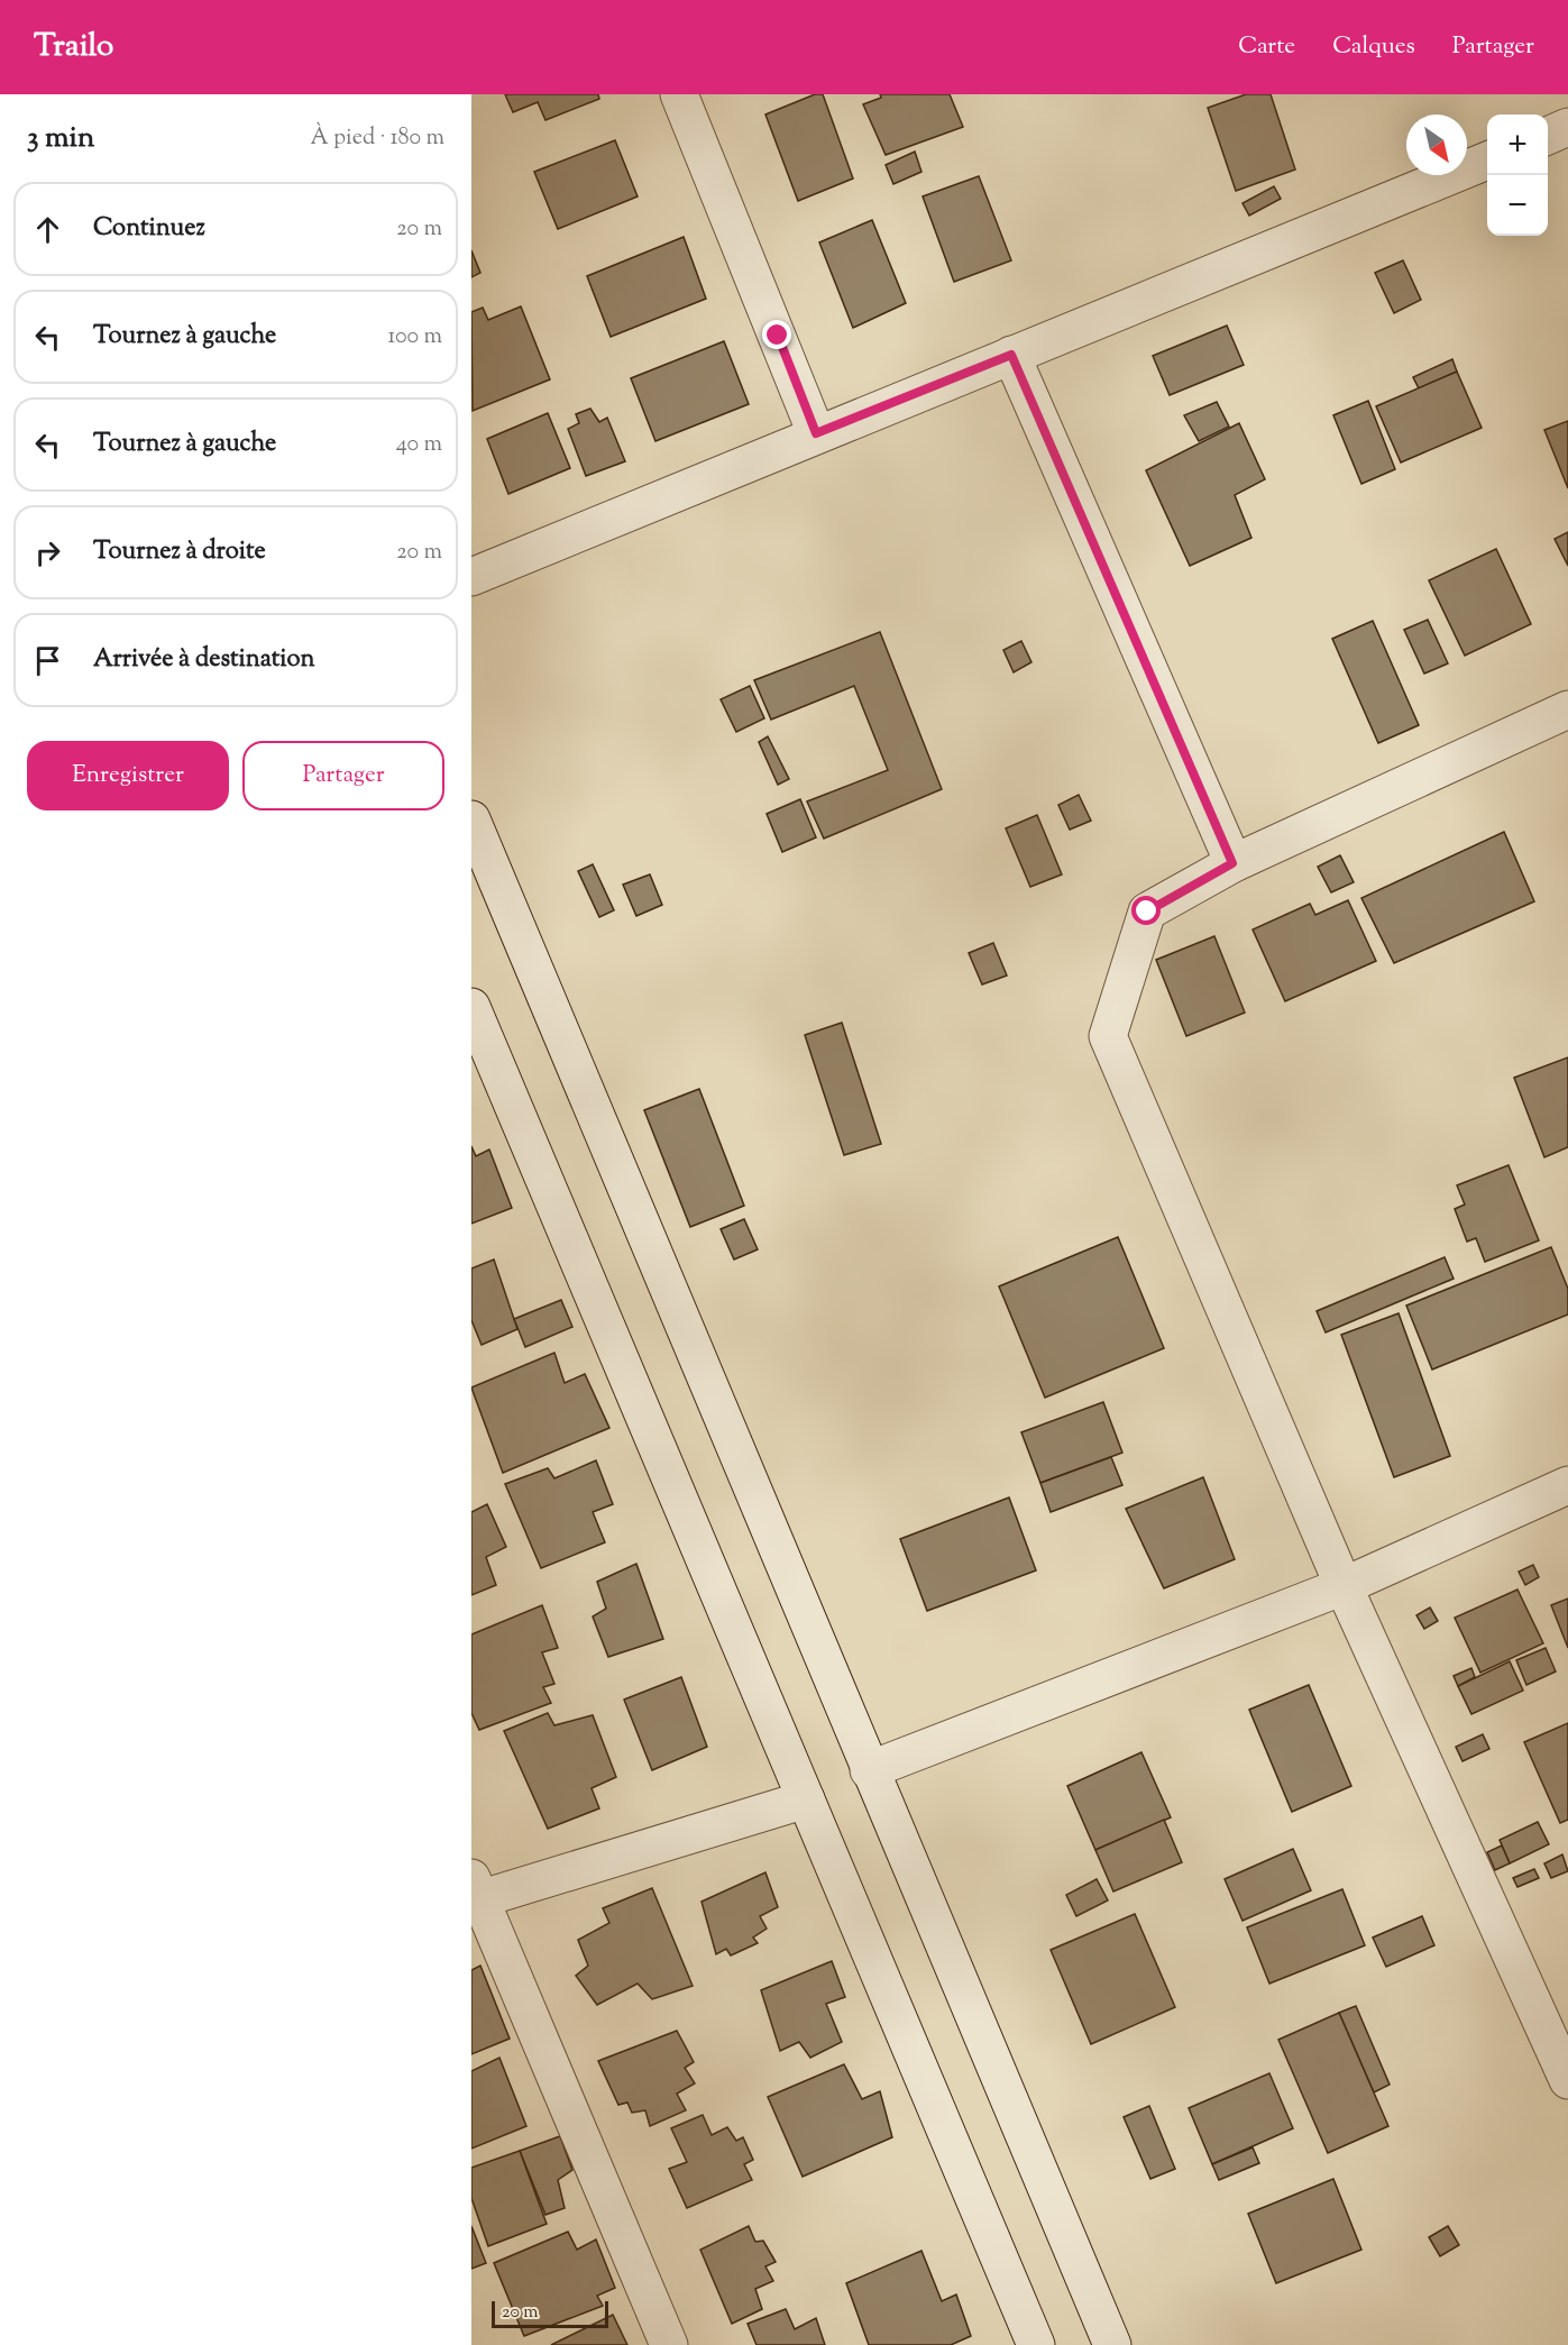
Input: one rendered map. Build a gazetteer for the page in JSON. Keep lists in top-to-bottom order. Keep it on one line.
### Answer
{"scale_bar":"20 m","north":"bottom right","page":{"header":"Trailo","nav":["Carte","Calques","Partager"],"heading":["3 min","À pied · 180 m"],"map_buttons":["+","−"],"list":[["Continuez","20 m"],["Tournez à gauche","100 m"],["Tournez à gauche","40 m"],["Tournez à droite","20 m"],"Arrivée à destination"],"buttons":["Enregistrer","Partager"],"scale":"20 m"}}
